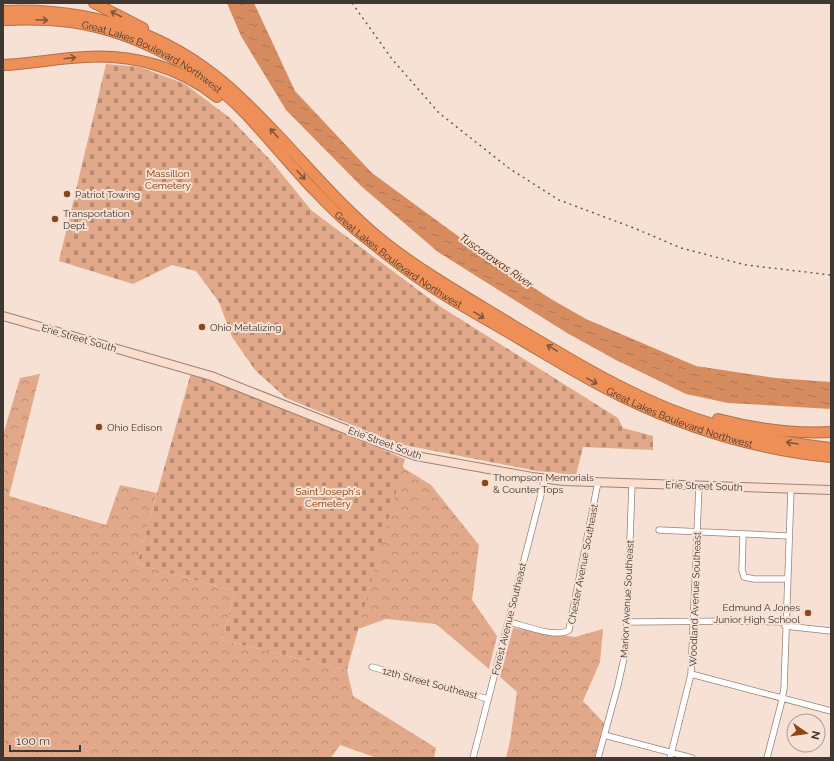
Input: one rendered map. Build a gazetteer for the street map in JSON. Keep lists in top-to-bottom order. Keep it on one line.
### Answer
{"streets":{"highway":["Great Lakes Boulevard Northwest"],"main road":["Erie Street South"],"street":["Chester Avenue Southeast","Marion Avenue Southeast","Woodland Avenue Southeast","Forest Avenue Southeast","12th Street Southeast"]},"crossings":[["Erie Street South","Chester Avenue Southeast"],["Erie Street South","Marion Avenue Southeast"],["Erie Street South","Woodland Avenue Southeast"],["Erie Street South","Forest Avenue Southeast"],["Chester Avenue Southeast","Forest Avenue Southeast"],["Forest Avenue Southeast","12th Street Southeast"]],"water":["Tuscarawas River"],"parks":["Massillon Cemetery","Saint Joseph's Cemetery"],"places":["Patriot Towing","Transportation Dept.","Ohio Metalizing","Ohio Edison","Thompson Memorials & Counter Tops","Edmund A Jones Junior High School"],"scale_bar":"100 m","north":"right"}
